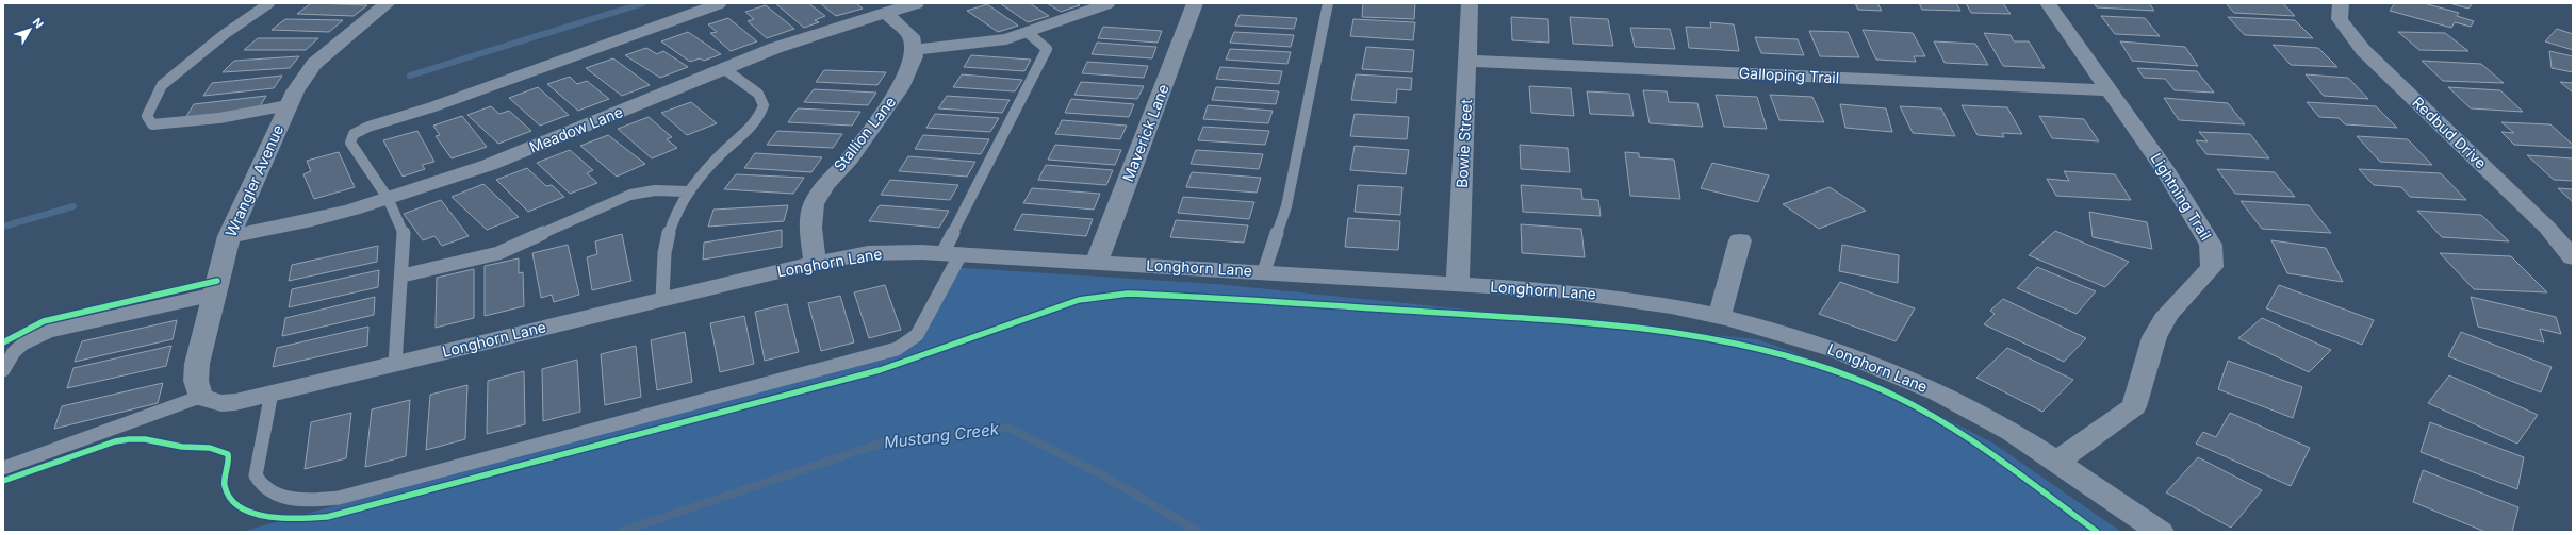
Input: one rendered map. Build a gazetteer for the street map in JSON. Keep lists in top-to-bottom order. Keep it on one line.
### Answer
{"streets":{"street":["Galloping Trail","Meadow Lane","Maverick Lane","Redbud Drive","Stallion Lane","Bowie Street","Wrangler Avenue","Lightning Trail","Longhorn Lane"]},"crossings":[["Galloping Trail","Bowie Street"],["Galloping Trail","Lightning Trail"],["Meadow Lane","Wrangler Avenue"],["Maverick Lane","Longhorn Lane"],["Stallion Lane","Longhorn Lane"],["Bowie Street","Longhorn Lane"],["Wrangler Avenue","Longhorn Lane"],["Lightning Trail","Longhorn Lane"]],"water":["Mustang Creek"],"north":"top right"}
